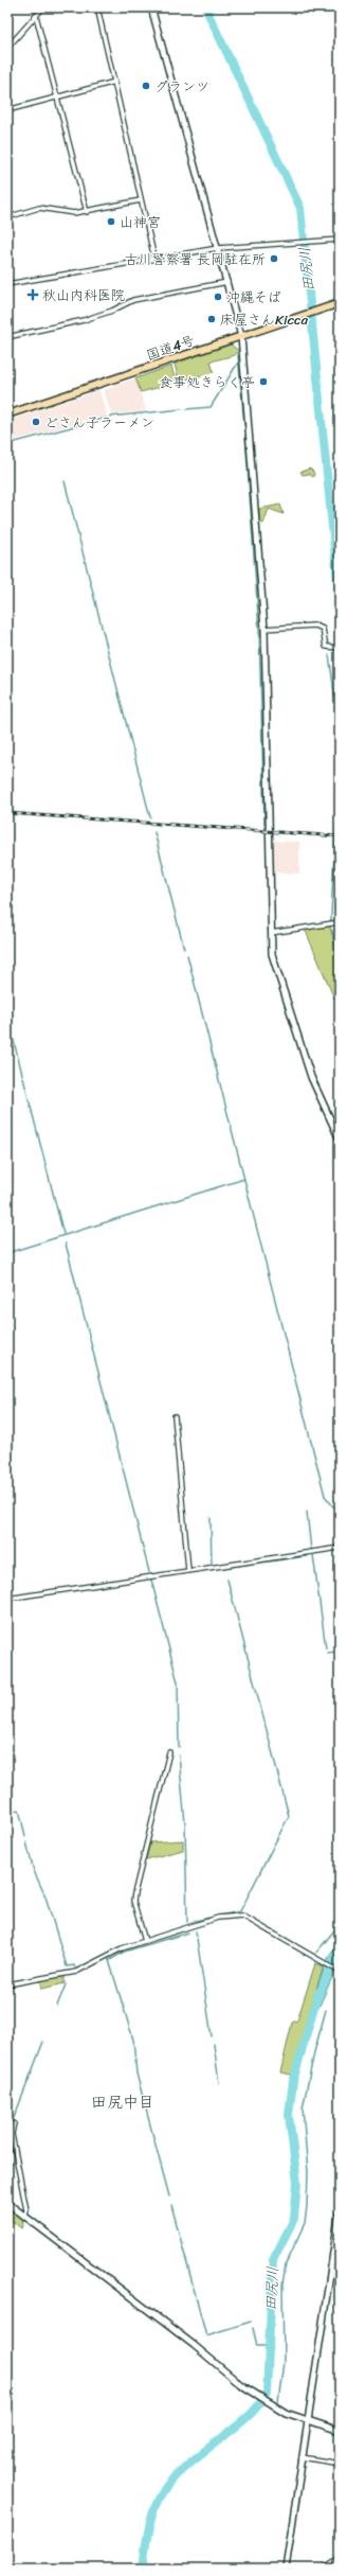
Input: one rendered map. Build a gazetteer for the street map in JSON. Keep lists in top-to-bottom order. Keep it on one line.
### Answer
{"streets":{"highway":["国道4号"]},"districts":["田尻中目"],"water":["田尻川"],"places":{"other":["グランツ","山神宮","古川警察署 長岡駐在所","沖縄そば","床屋さんKicca","食事処きらく亭","どさん子ラーメン"],"health":["秋山内科医院"]}}
